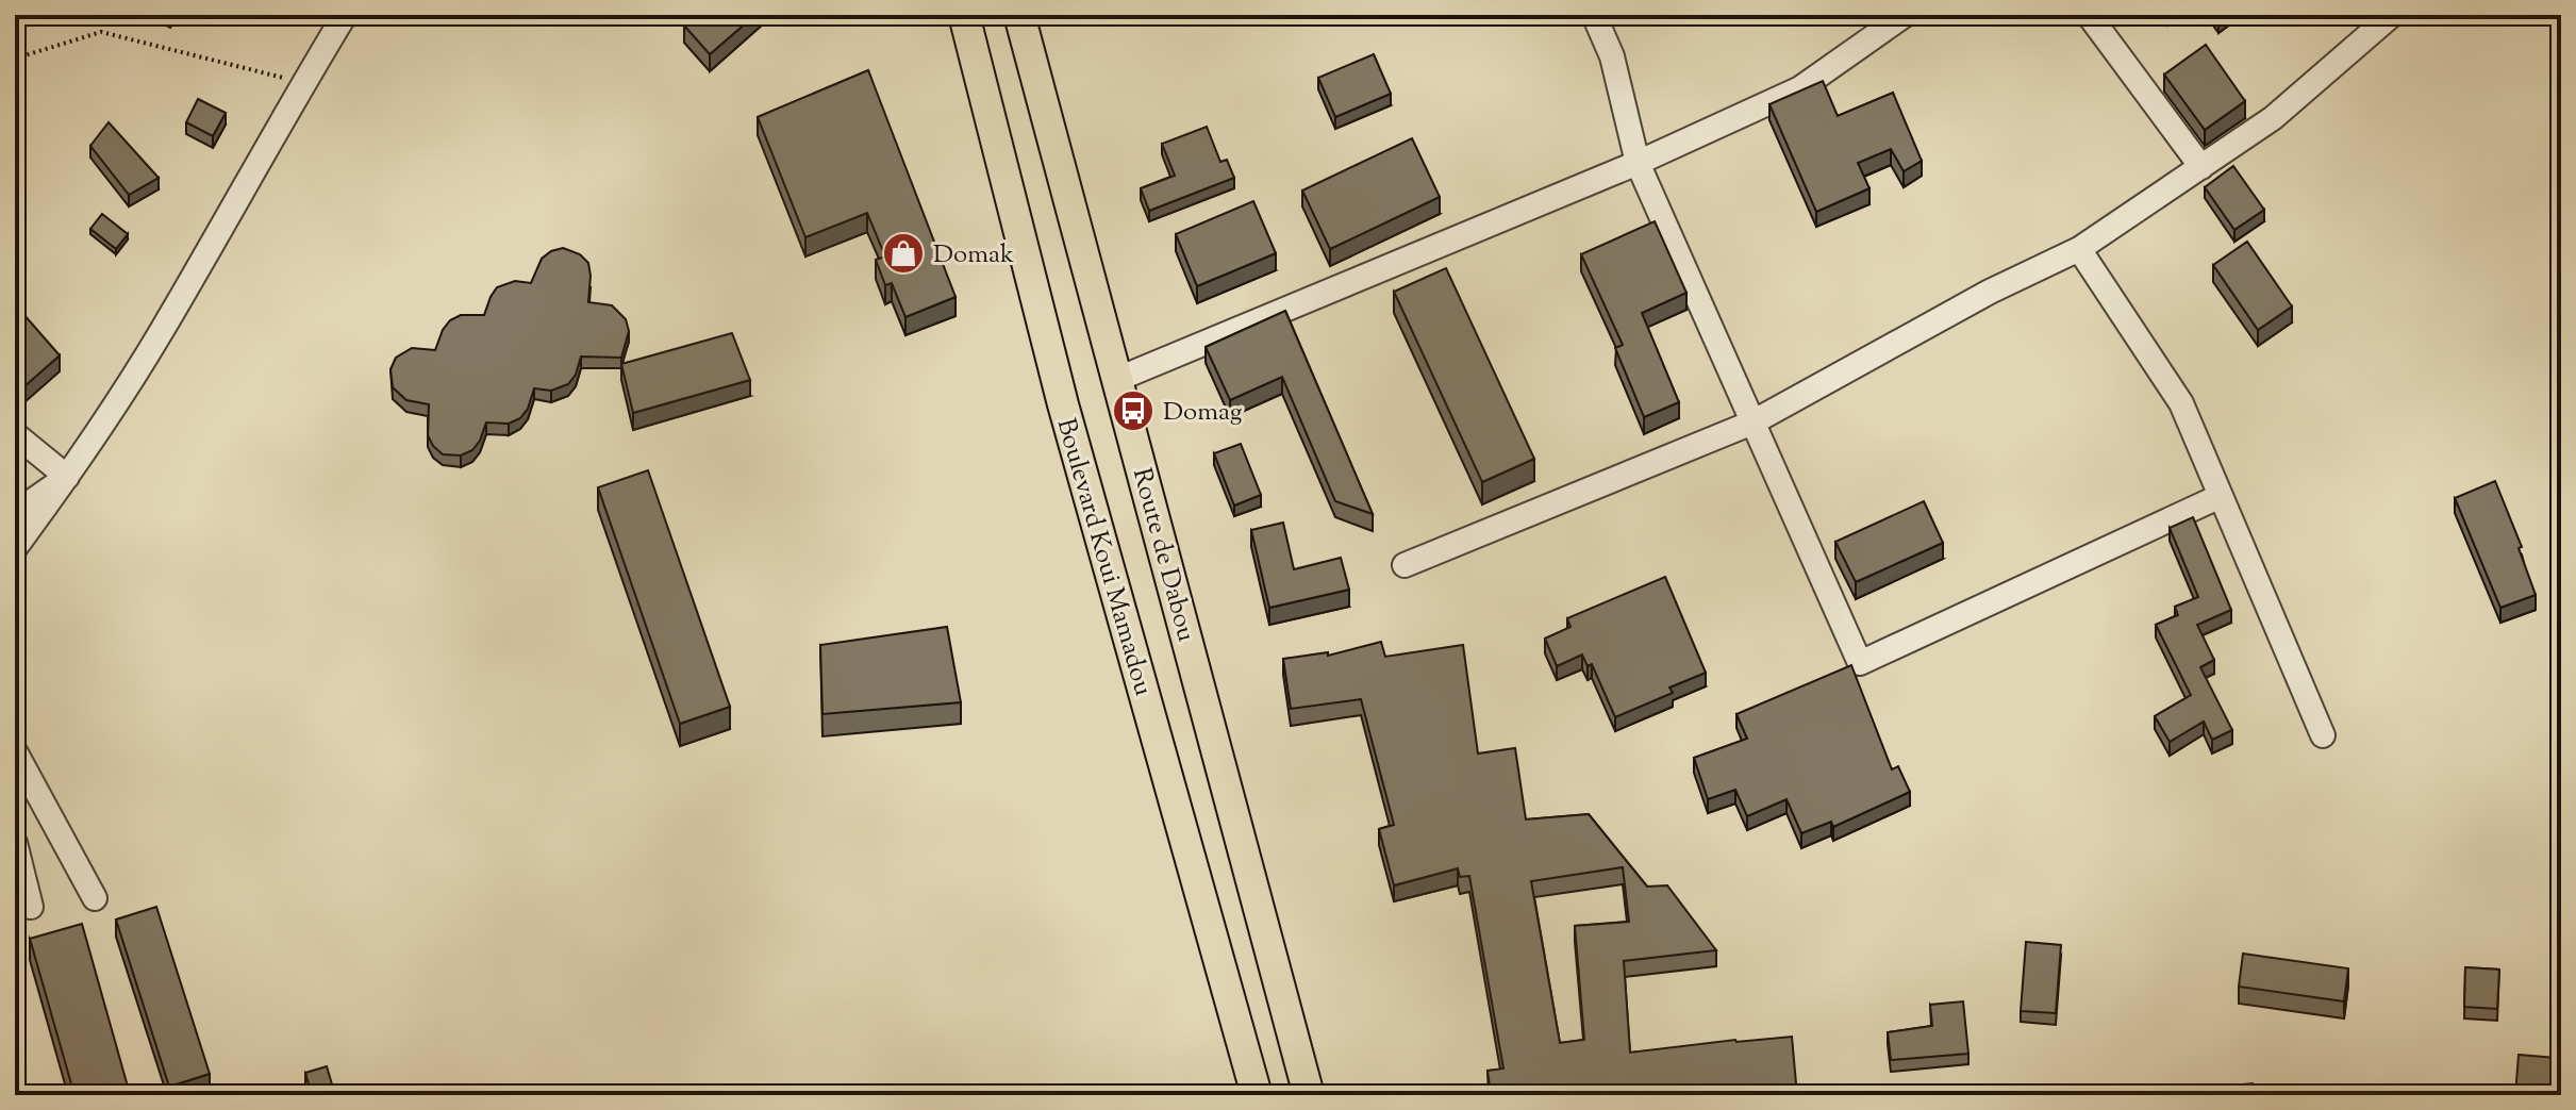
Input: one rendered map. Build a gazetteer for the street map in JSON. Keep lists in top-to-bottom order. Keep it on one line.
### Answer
{"streets":{"main road":["Route de Dabou","Boulevard Koui Mamadou"]},"places":{"shop":["Domak"],"bus stop":["Domag"]}}
